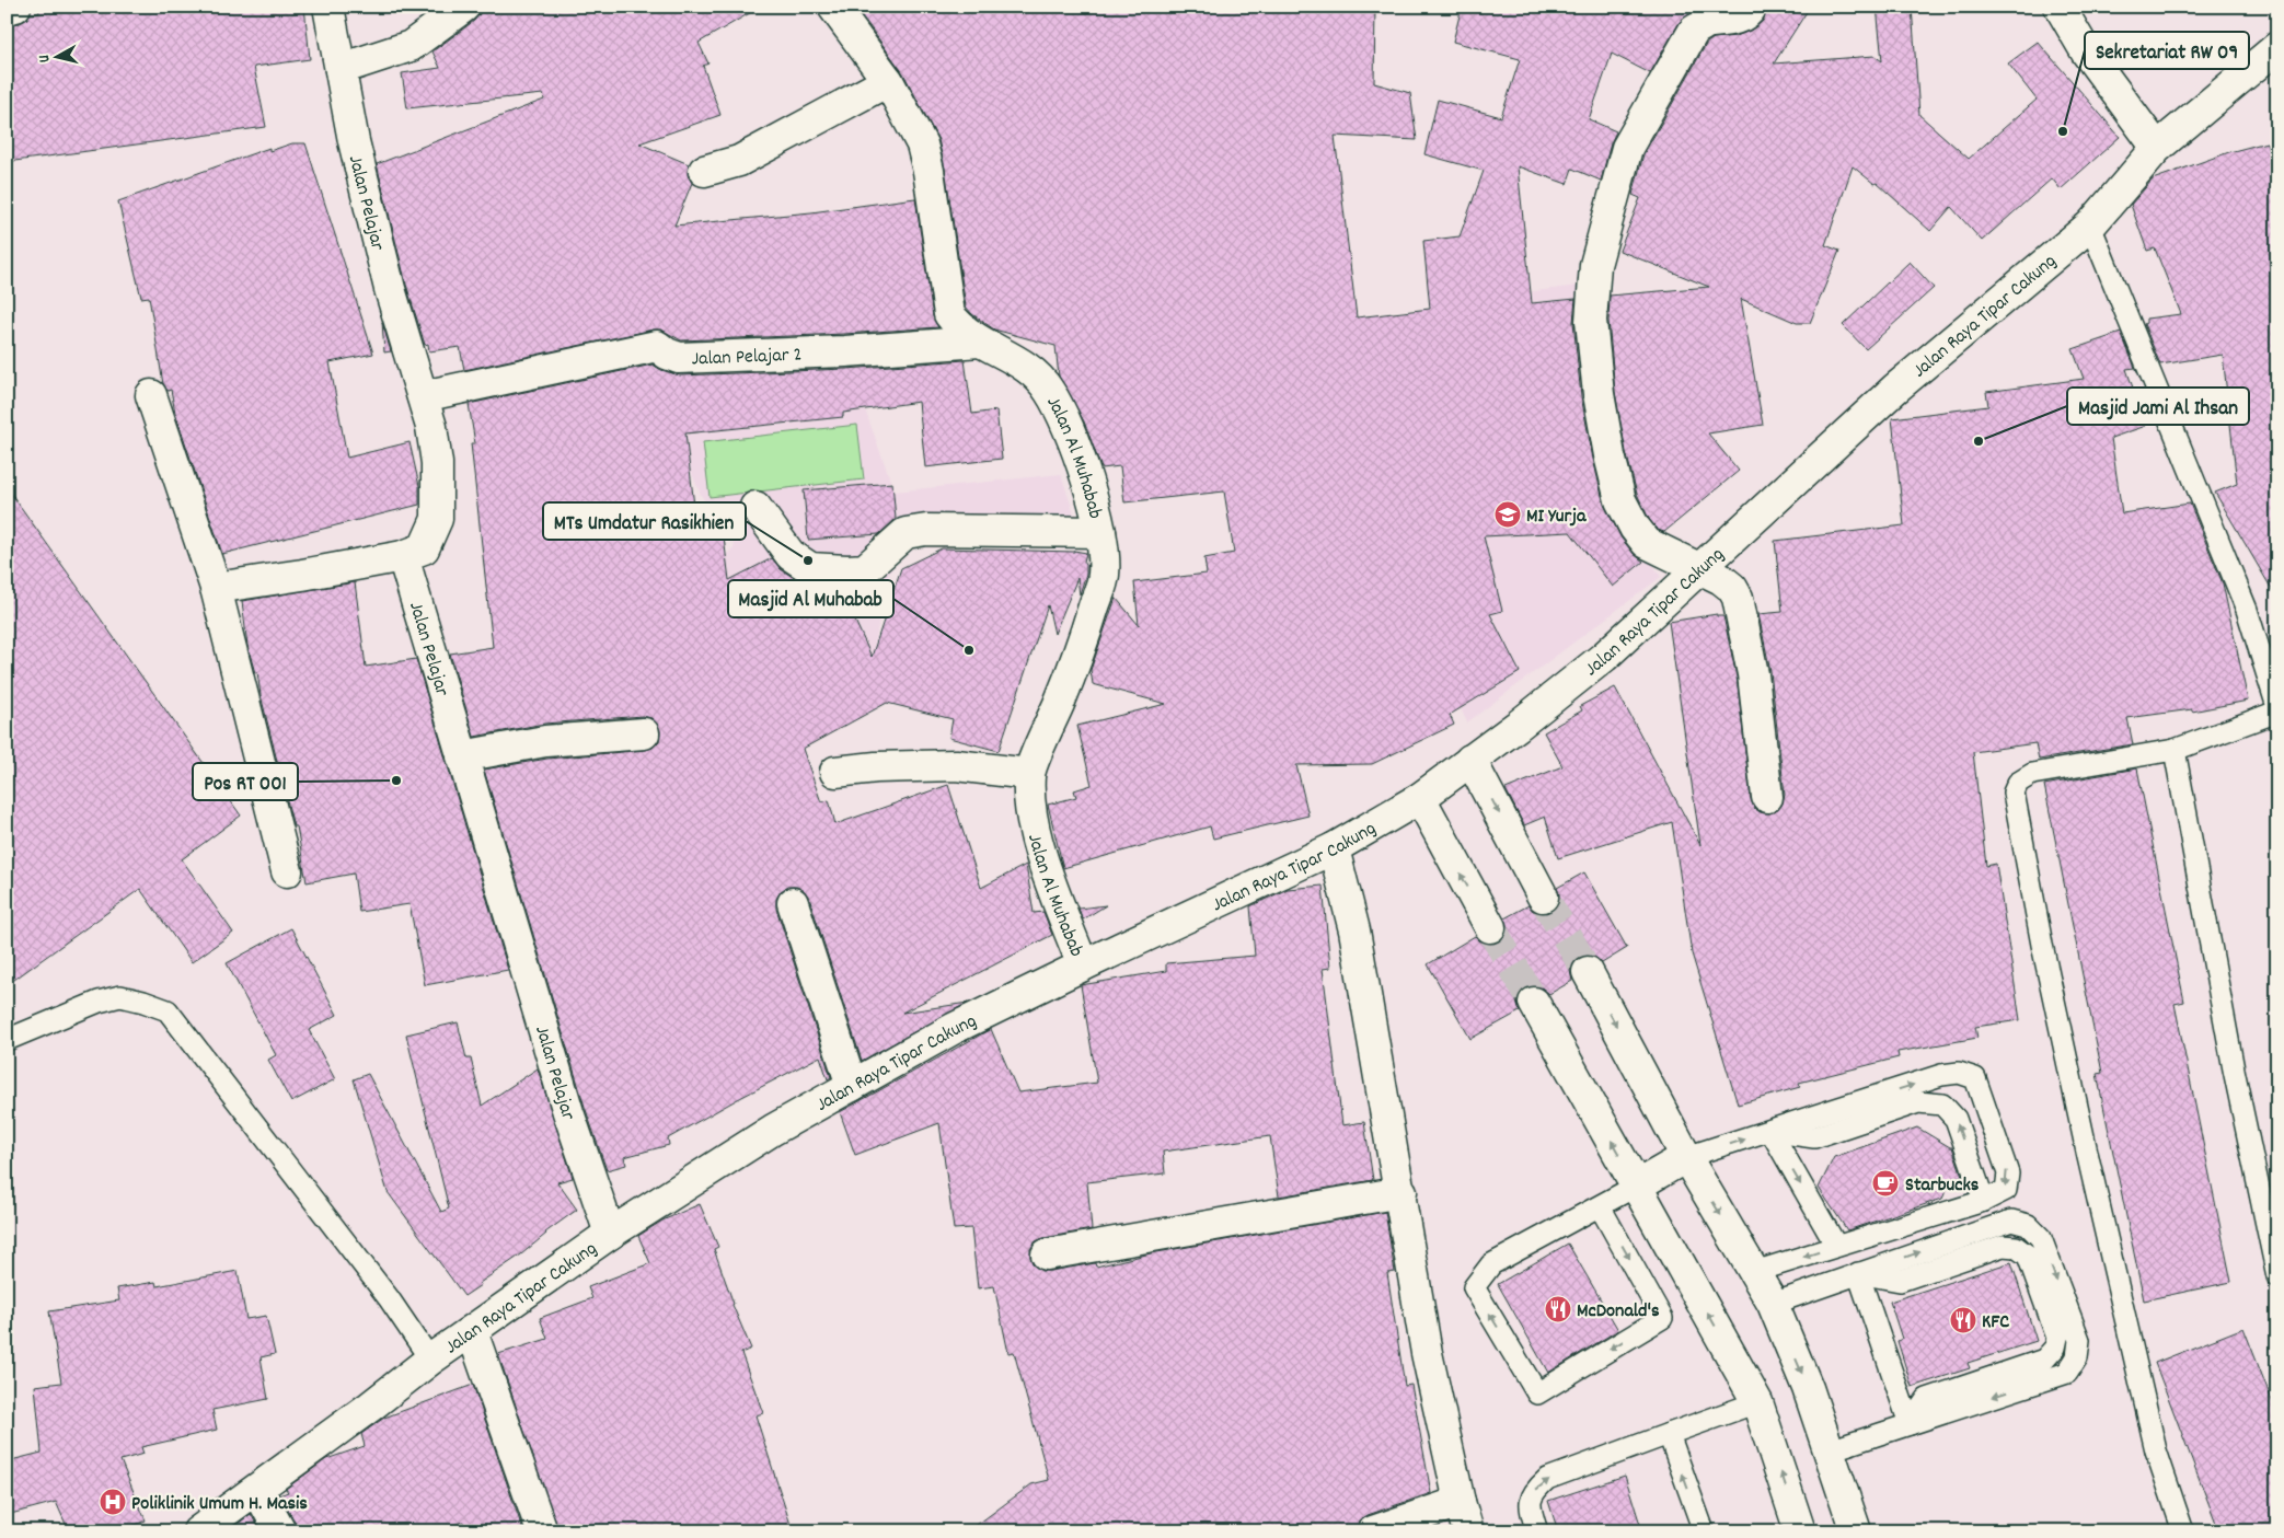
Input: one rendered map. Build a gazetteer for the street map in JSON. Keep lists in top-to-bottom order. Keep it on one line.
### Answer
{"streets":{"street":["Jalan Pelajar","Jalan Raya Tipar Cakung","Jalan Pelajar 2","Jalan Al Muhabab"]},"crossings":[["Jalan Pelajar","Jalan Raya Tipar Cakung"],["Jalan Pelajar","Jalan Pelajar 2"],["Jalan Raya Tipar Cakung","Jalan Al Muhabab"],["Jalan Pelajar 2","Jalan Al Muhabab"]],"places":{"other":["Sekretariat RW 09","Masjid Jami Al Ihsan","MTs Umdatur Rasikhien","Masjid Al Muhabab","Pos RT 001"],"school or university":["MI Yurja"],"cafe":["Starbucks"],"restaurant":["McDonald's","KFC"],"hospital":["Poliklinik Umum H. Masis"]},"north":"left"}
